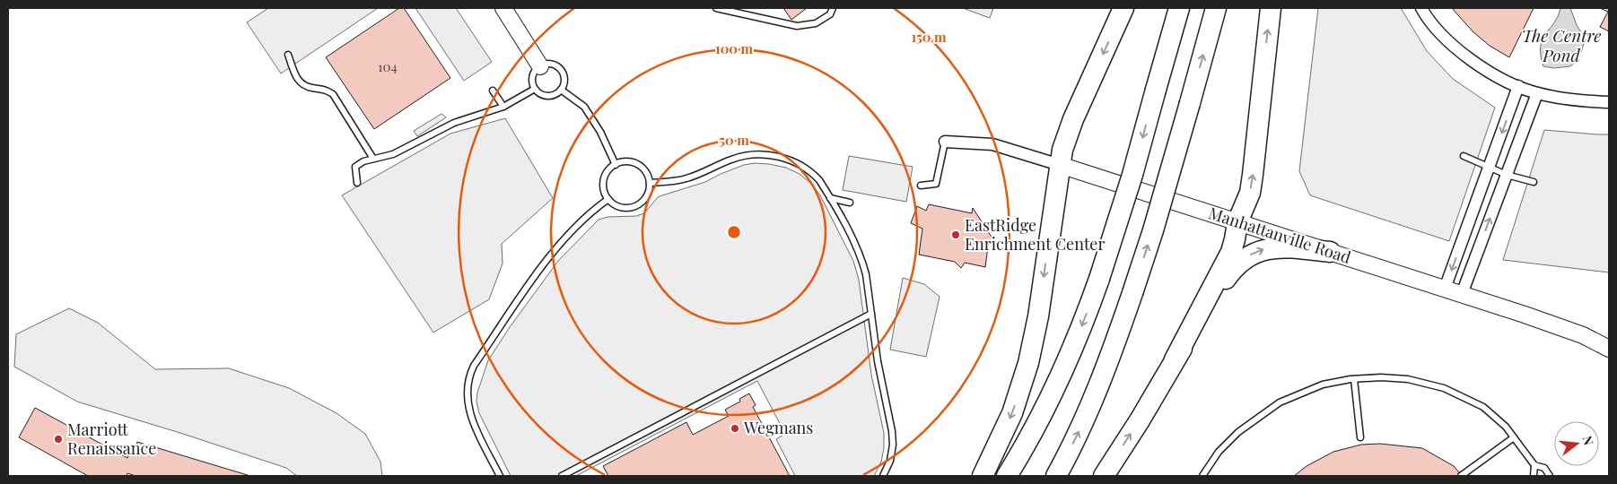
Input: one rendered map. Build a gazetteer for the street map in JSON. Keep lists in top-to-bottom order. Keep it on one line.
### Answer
{"streets":{"street":["Manhattanville Road"]},"water":["The Centre Pond"],"places":["EastRidge Enrichment Center","Wegmans","Marriott Renaissance"],"house_numbers":["104"],"north":"right","rings":["150 m","100 m","50 m"]}
